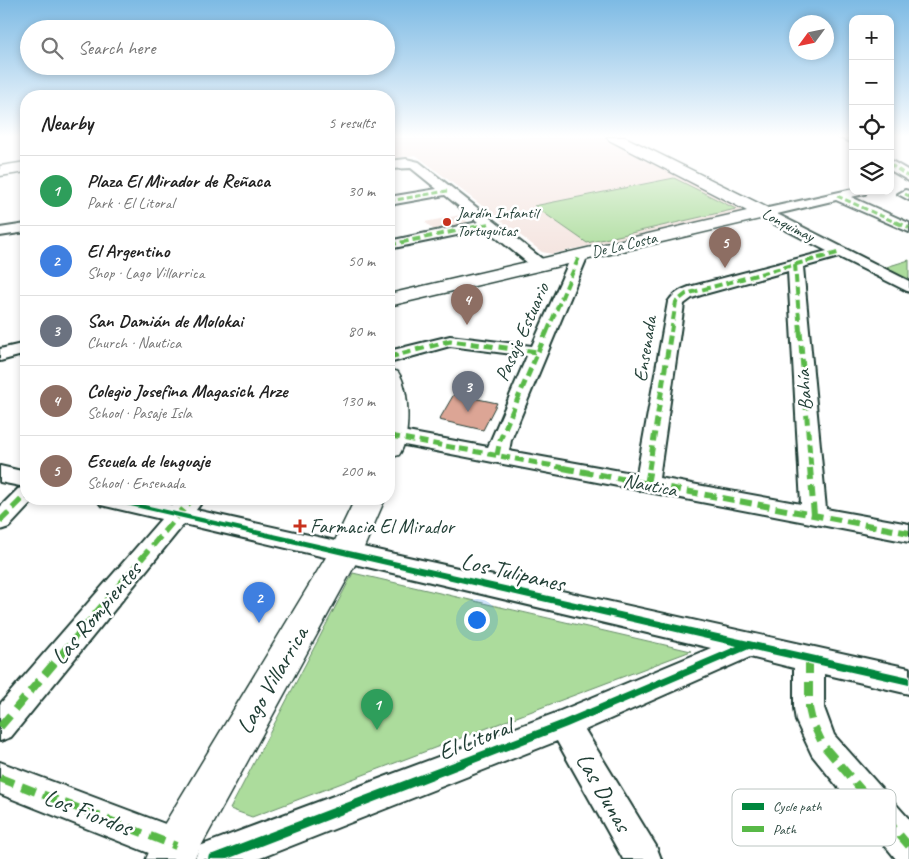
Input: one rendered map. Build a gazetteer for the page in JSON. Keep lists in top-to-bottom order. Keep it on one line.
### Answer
{"streets":{"street":["Lonquimay","De La Costa","Pasaje Estuario","Ensenada","Bahía","Nautica","Los Tulipanes","Las Rompientes","Lago Villarrica","El Litoral","Las Dunas","Los Fiordos"]},"crossings":[["Lonquimay","De La Costa"],["Lonquimay","Ensenada"],["De La Costa","Pasaje Estuario"],["Pasaje Estuario","Nautica"],["Ensenada","Bahía"],["Ensenada","Nautica"],["Bahía","Nautica"],["Los Tulipanes","Las Rompientes"],["Los Tulipanes","Lago Villarrica"],["Los Tulipanes","El Litoral"],["Lago Villarrica","Los Fiordos"],["El Litoral","Las Dunas"]],"places":{"other":["Jardín Infantil Tortuguitas"],"health":["Farmacia El Mirador"]},"legend":["Cycle path","Path"],"north":"bottom left","page":{"map_buttons":["+","−"],"search":"Search here","heading":["Nearby","5 results"],"list":[{"mark":"1","name":"Plaza El Mirador de Reñaca","note":"Park · El Litoral","value":"30 m"},{"mark":"2","name":"El Argentino","note":"Shop · Lago Villarrica","value":"50 m"},{"mark":"3","name":"San Damián de Molokai","note":"Church · Nautica","value":"80 m"},{"mark":"4","name":"Colegio Josefina Magasich Arze","note":"School · Pasaje Isla","value":"130 m"},{"mark":"5","name":"Escuela de lenguaje","note":"School · Ensenada","value":"200 m"}],"pins":["5","4","3","2","1"]}}
